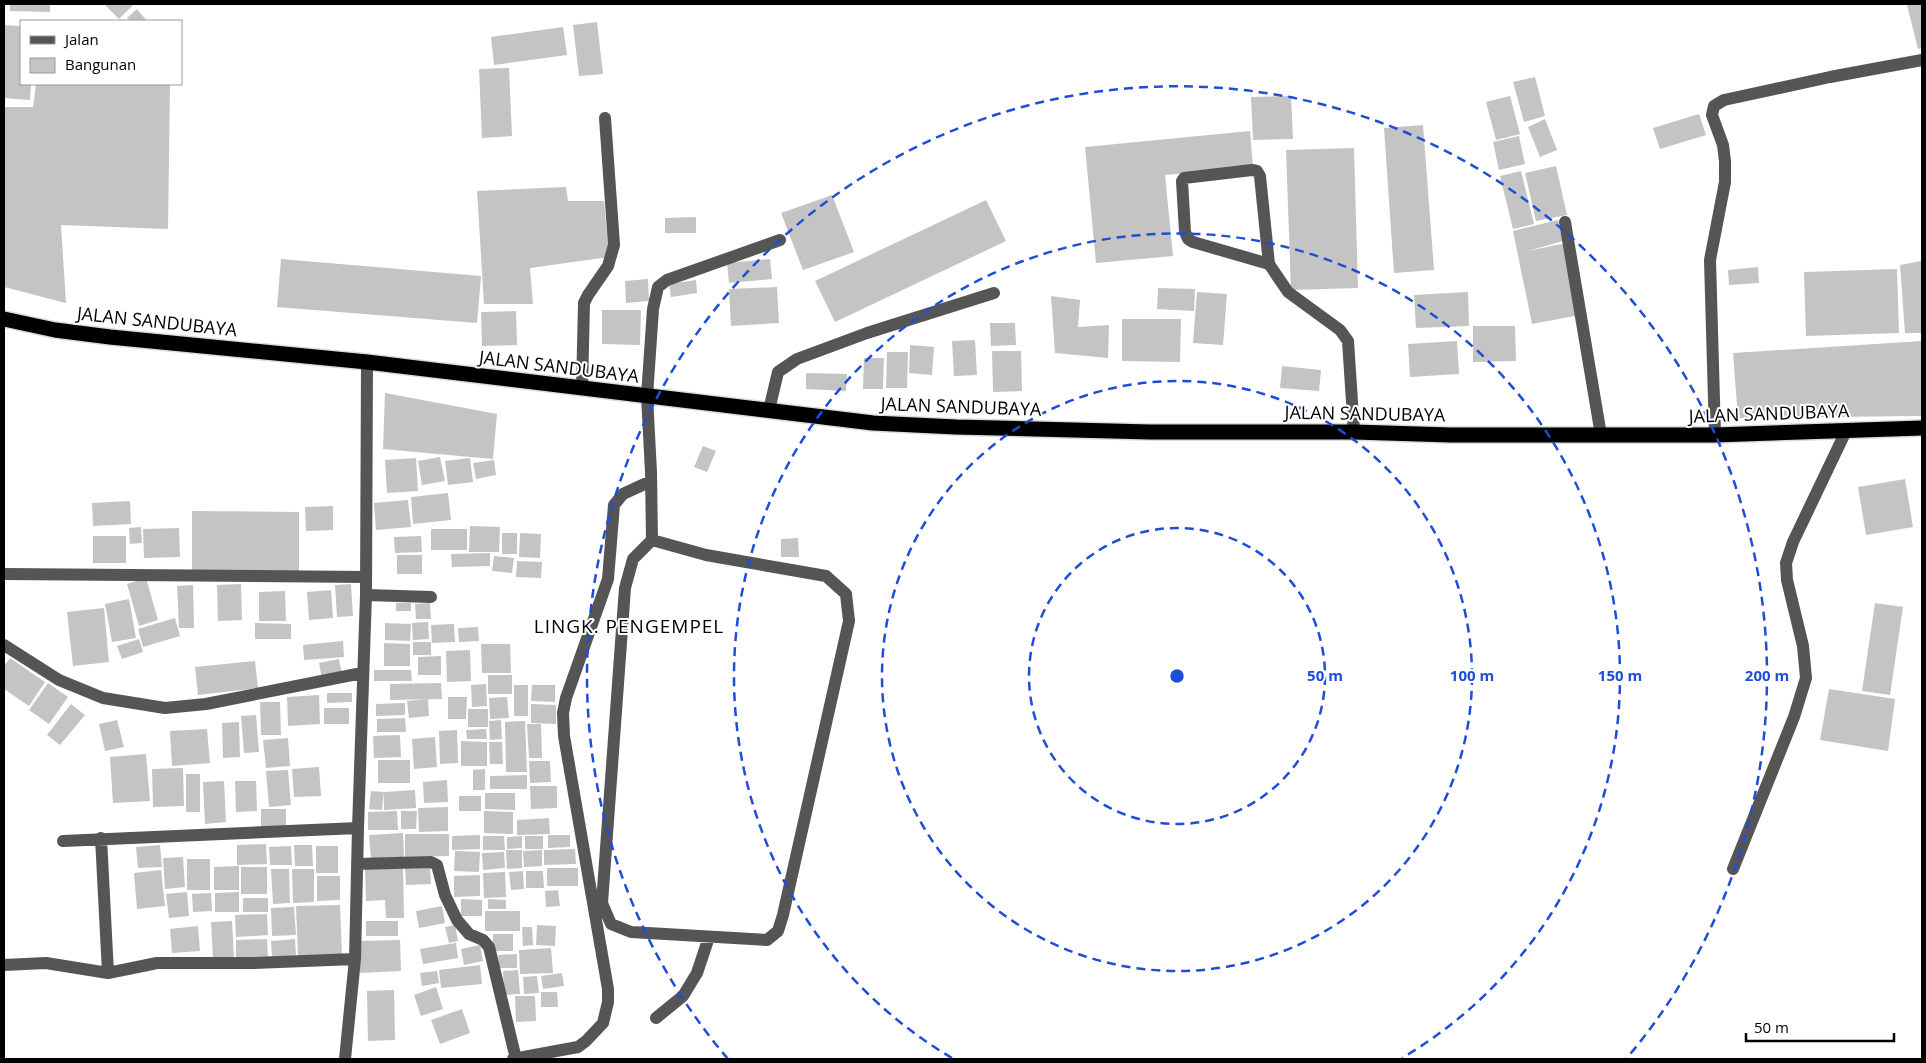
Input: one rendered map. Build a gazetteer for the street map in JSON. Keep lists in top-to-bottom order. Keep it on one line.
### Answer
{"streets":{"highway":["JALAN SANDUBAYA"]},"districts":["LINGK. PENGEMPEL"],"legend":["Jalan","Bangunan"],"scale_bar":"50 m","rings":["50 m","100 m","150 m","200 m"]}
